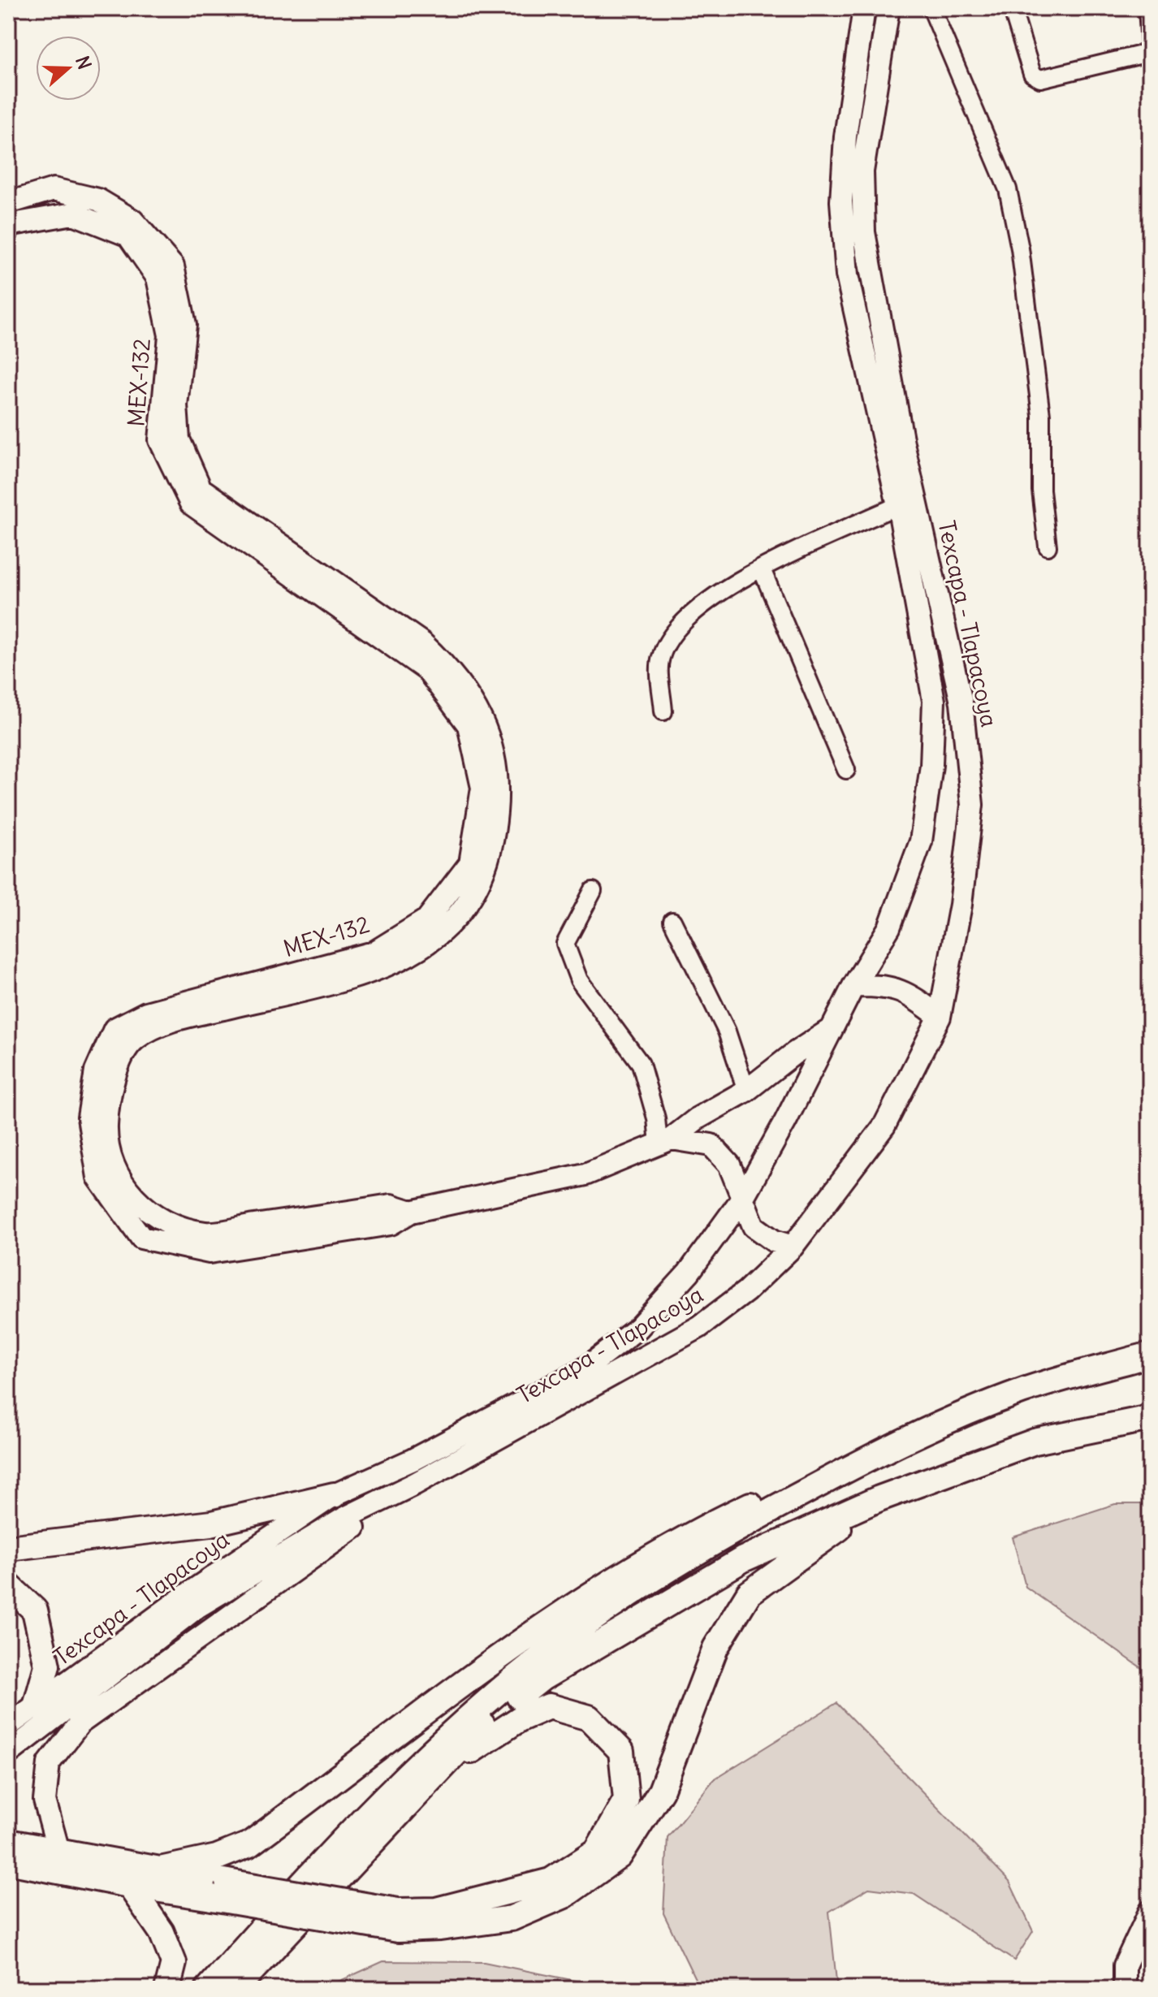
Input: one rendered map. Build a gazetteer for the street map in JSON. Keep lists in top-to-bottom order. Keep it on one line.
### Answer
{"streets":{"main road":["MEX-132","Texcapa - Tlapacoya"]},"crossings":[["MEX-132","Texcapa - Tlapacoya"]],"north":"right"}
